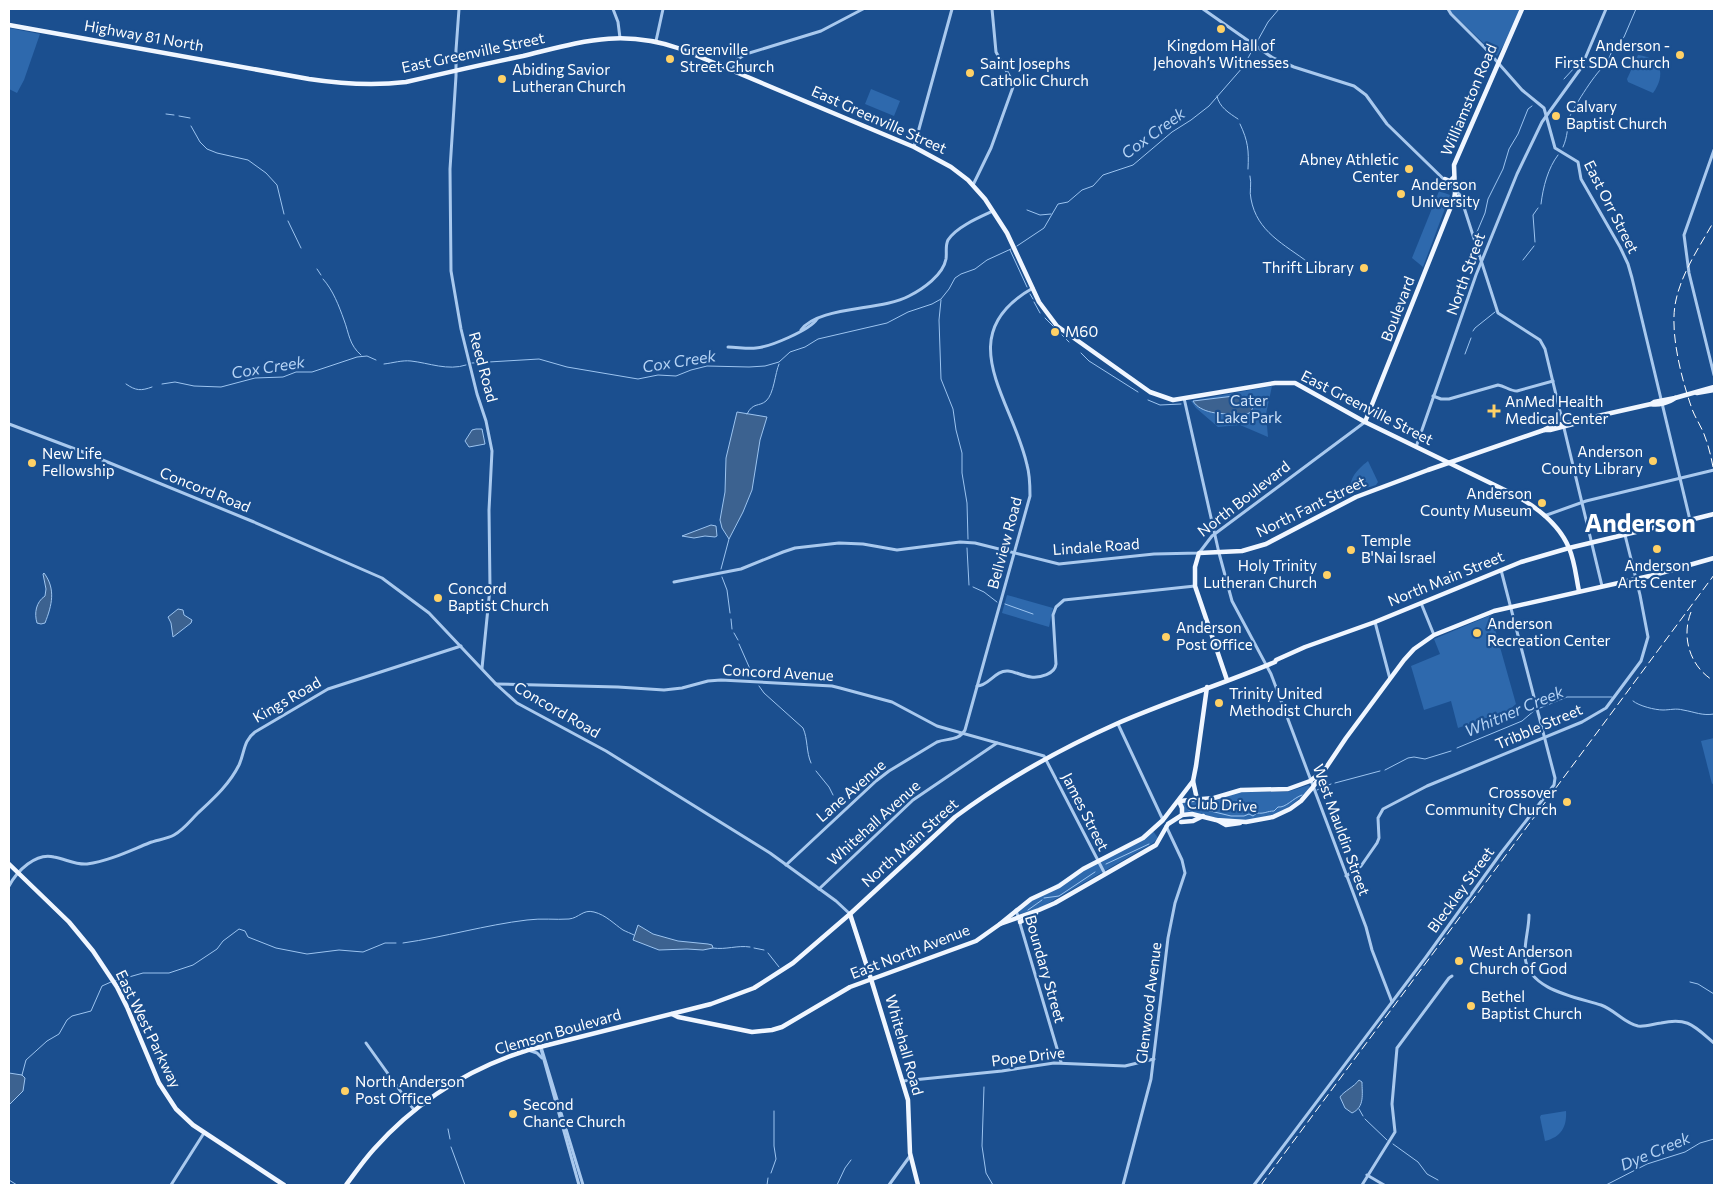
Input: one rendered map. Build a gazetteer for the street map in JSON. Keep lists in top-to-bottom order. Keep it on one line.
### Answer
{"streets":{"main road":["Highway 81 North","East Greenville Street","Williamston Road","Boulevard","North Boulevard","North Fant Street","North Main Street","Club Drive","East North Avenue","East West Parkway","Clemson Boulevard","Whitehall Road"],"street":["East Orr Street","North Street","Reed Road","Concord Road","Bellview Road","Lindale Road","Concord Avenue","Kings Road","Tribble Street","Lane Avenue","James Street","Whitehall Avenue","West Mauldin Street","Bleckley Street","Boundary Street","Glenwood Avenue","Pope Drive"]},"crossings":[["Highway 81 North","East Greenville Street"],["East Greenville Street","North Street"],["East Greenville Street","Boulevard"],["East Greenville Street","Reed Road"],["East Greenville Street","North Boulevard"],["East Greenville Street","North Fant Street"],["East Greenville Street","Bellview Road"],["East Greenville Street","North Main Street"],["East Greenville Street","West Mauldin Street"],["Williamston Road","East Orr Street"],["Williamston Road","Boulevard"],["East Orr Street","North Street"],["East Orr Street","North Fant Street"],["East Orr Street","North Main Street"],["Boulevard","North Boulevard"],["Reed Road","Concord Road"],["Concord Road","North Main Street"],["Concord Road","Concord Avenue"],["Concord Road","Kings Road"],["Concord Road","Lane Avenue"],["Concord Road","Whitehall Avenue"],["Concord Road","Whitehall Road"],["North Boulevard","North Fant Street"],["North Boulevard","Lindale Road"],["North Boulevard","North Main Street"],["North Boulevard","West Mauldin Street"],["North Fant Street","Lindale Road"],["North Fant Street","West Mauldin Street"],["Bellview Road","Lindale Road"],["Bellview Road","Concord Avenue"],["Bellview Road","Lane Avenue"],["North Main Street","Concord Avenue"],["North Main Street","Tribble Street"],["North Main Street","James Street"],["North Main Street","West Mauldin Street"],["North Main Street","Bleckley Street"],["North Main Street","East North Avenue"],["North Main Street","Clemson Boulevard"],["North Main Street","Whitehall Road"],["Concord Avenue","Lane Avenue"],["Concord Avenue","James Street"],["Concord Avenue","Whitehall Avenue"],["Kings Road","East West Parkway"],["Tribble Street","West Mauldin Street"],["Tribble Street","Bleckley Street"],["Club Drive","West Mauldin Street"],["James Street","East North Avenue"],["West Mauldin Street","Bleckley Street"],["East North Avenue","Boundary Street"],["East North Avenue","Clemson Boulevard"],["East North Avenue","Whitehall Road"],["Boundary Street","Pope Drive"],["Glenwood Avenue","Pope Drive"],["Whitehall Road","Pope Drive"]],"districts":["Anderson"],"water":["Cox Creek","Whitner Creek","Dye Creek"],"parks":["Cater Lake Park"],"places":{"other":["Kingdom Hall of Jehovah’s Witnesses","Anderson - First SDA Church","Greenville Street Church","Saint Josephs Catholic Church","Abiding Savior Lutheran Church","Calvary Baptist Church","Abney Athletic Center","Anderson University","Thrift Library","M60","Anderson County Library","New Life Fellowship","Anderson County Museum","Anderson Arts Center","Temple B'Nai Israel","Holy Trinity Lutheran Church","Concord Baptist Church","Anderson Recreation Center","Anderson Post Office","Trinity United Methodist Church","Crossover Community Church","West Anderson Church of God","Bethel Baptist Church","North Anderson Post Office","Second Chance Church"],"health":["AnMed Health Medical Center"]}}
